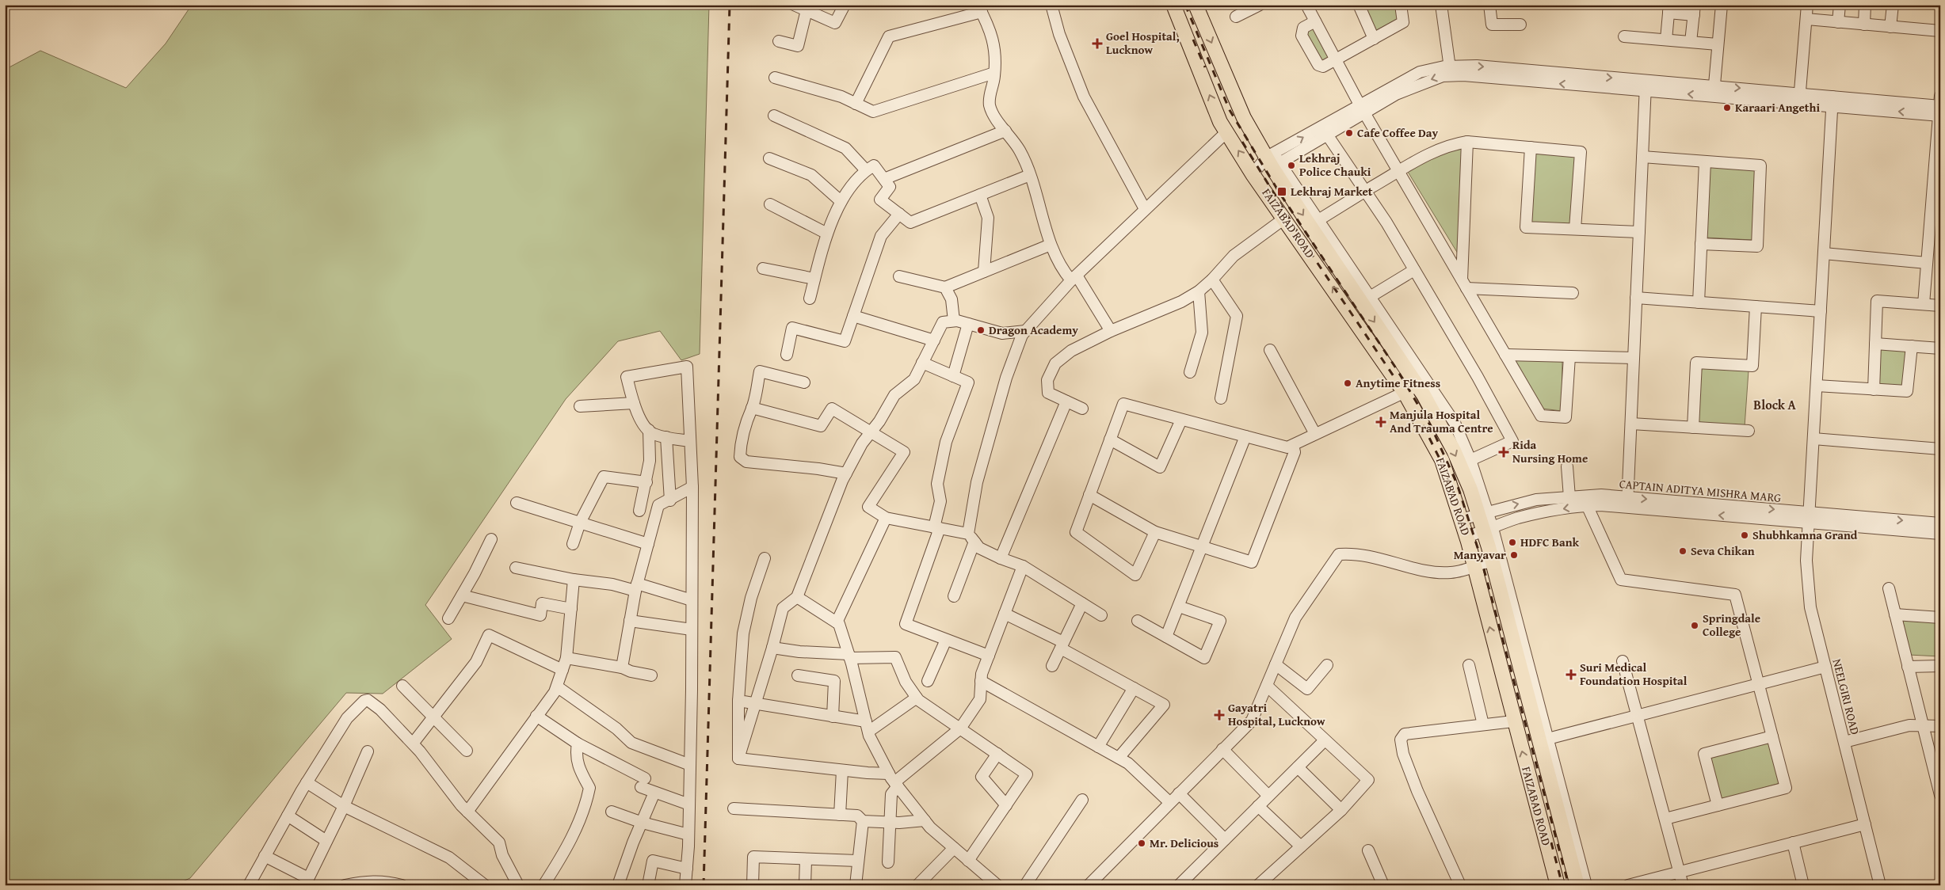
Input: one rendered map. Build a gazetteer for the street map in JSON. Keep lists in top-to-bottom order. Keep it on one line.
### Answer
{"streets":{"main road":["FAIZABAD ROAD"],"street":["CAPTAIN ADITYA MISHRA MARG","NEELGIRI ROAD"]},"crossings":[["FAIZABAD ROAD","CAPTAIN ADITYA MISHRA MARG"],["CAPTAIN ADITYA MISHRA MARG","NEELGIRI ROAD"]],"districts":["Block A"],"places":{"health":["Goel Hospital, Lucknow","Manjula Hospital And Trauma Centre","Rida Nursing Home","Suri Medical Foundation Hospital","Gayatri Hospital, Lucknow"],"other":["Karaari Angethi","Cafe Coffee Day","Lekhraj Police Chauki","Dragon Academy","Anytime Fitness","Shubhkamna Grand","HDFC Bank","Seva Chikan","Manyavar","Springdale College","Mr. Delicious"],"transit":["Lekhraj Market"]}}
